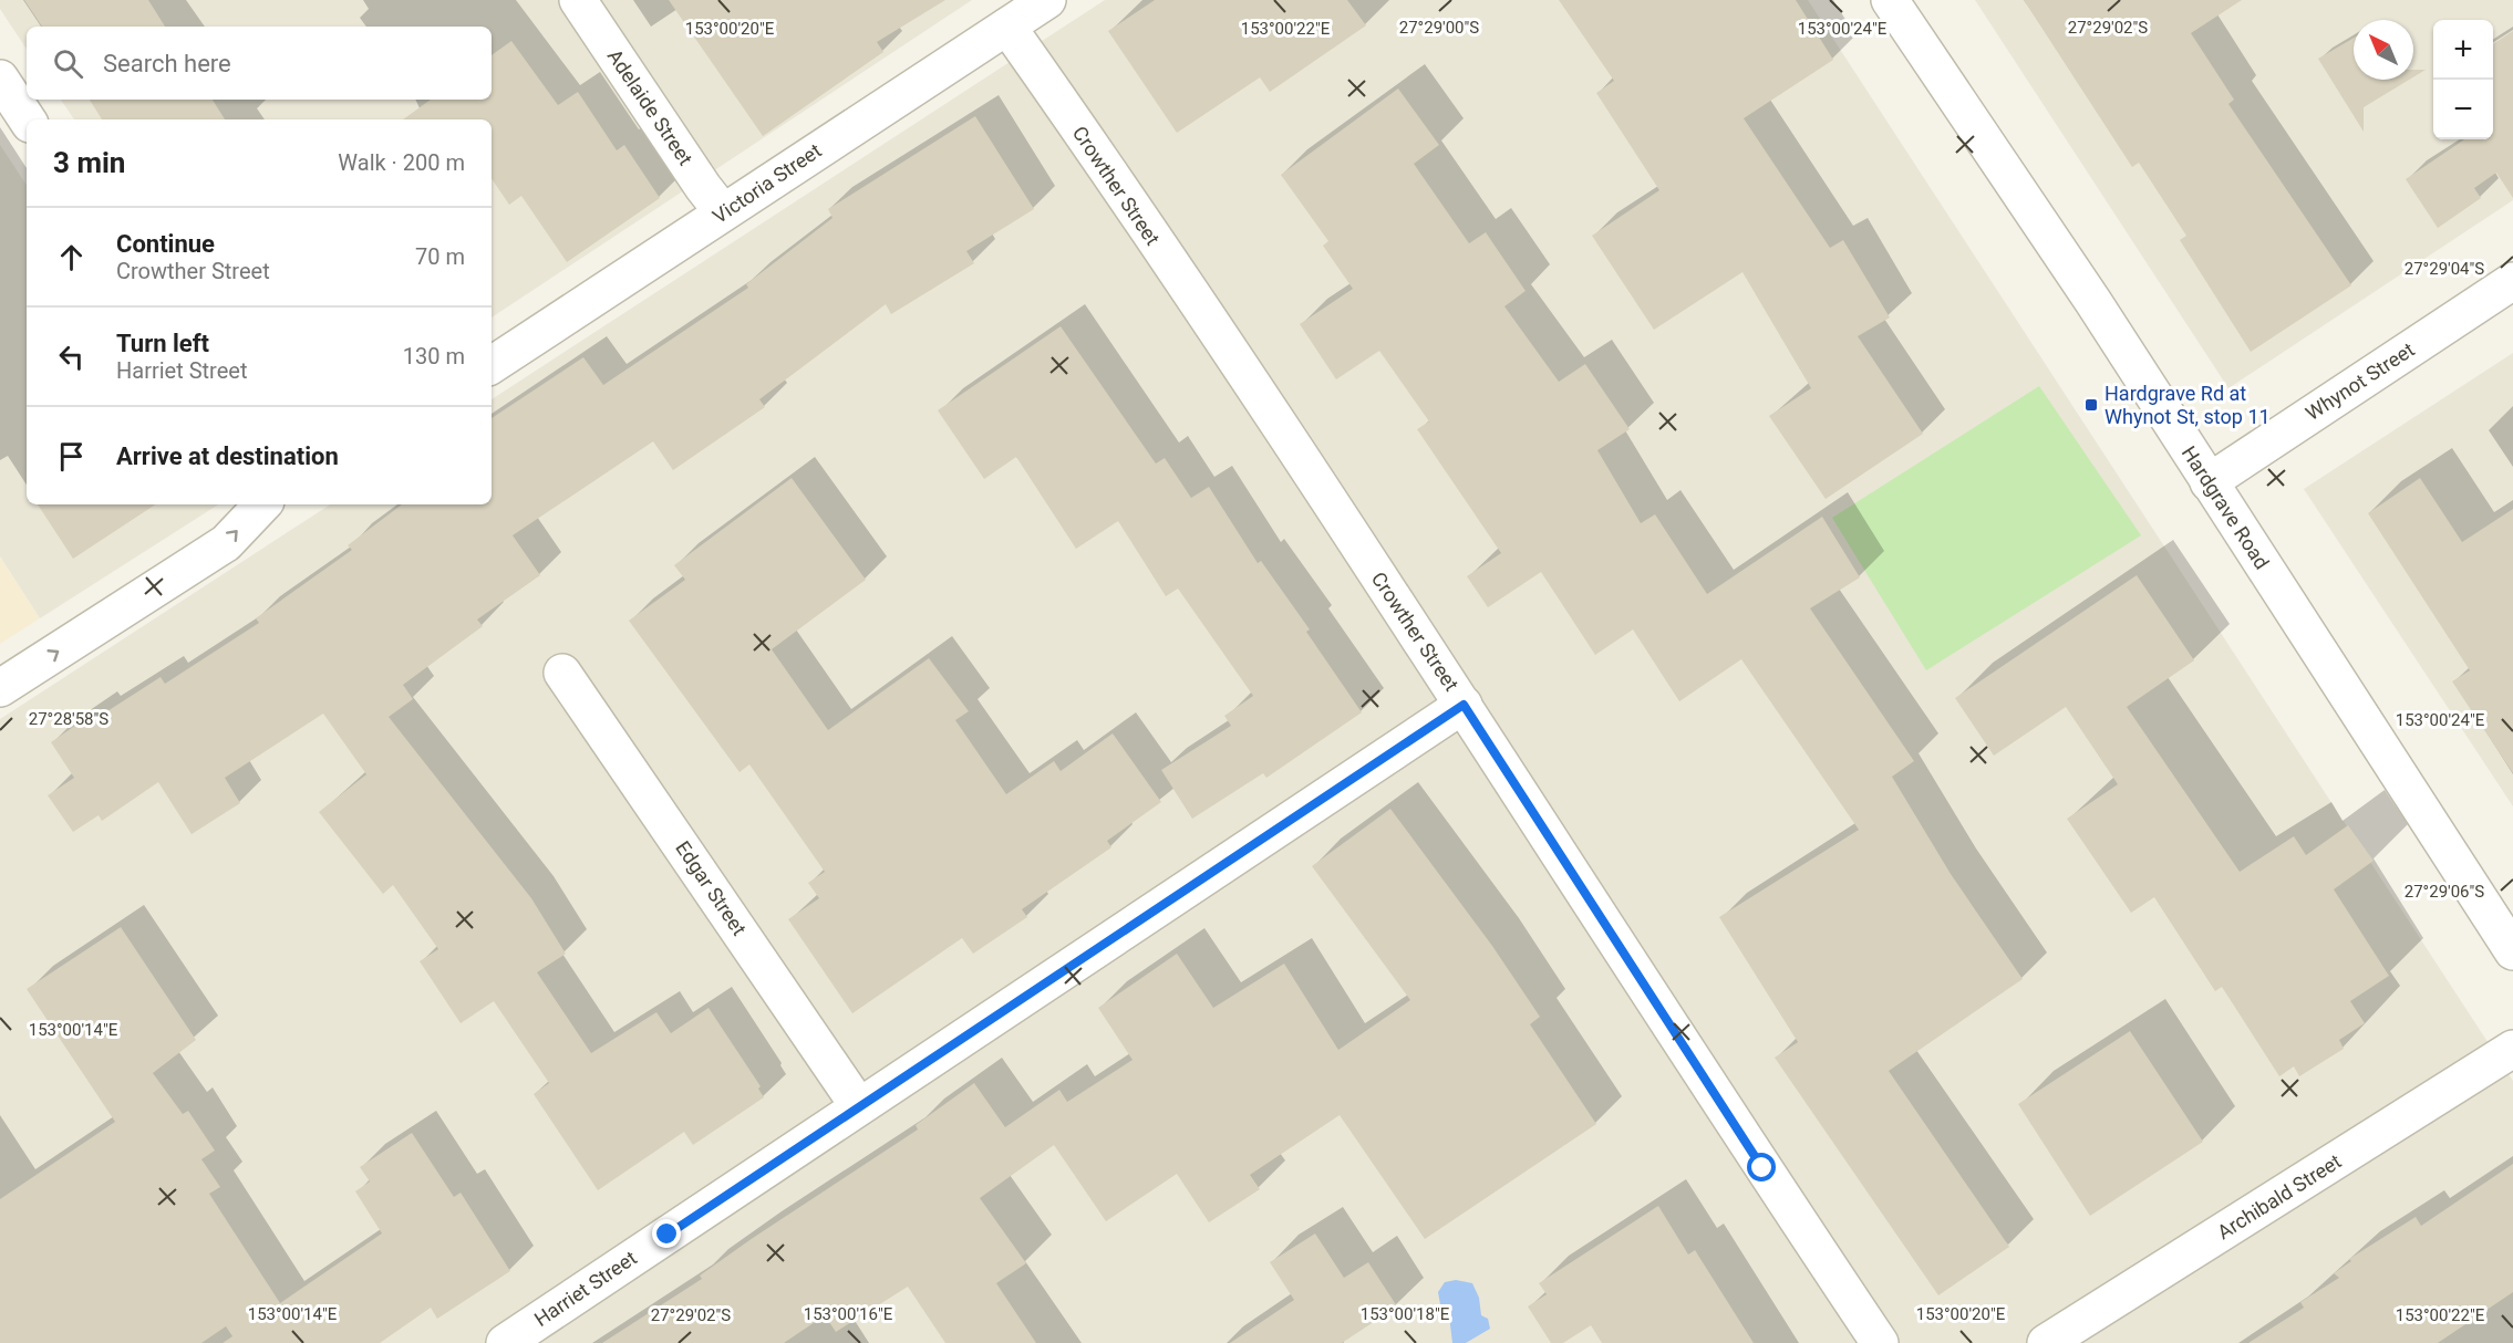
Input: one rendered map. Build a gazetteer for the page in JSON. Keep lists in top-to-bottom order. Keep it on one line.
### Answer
{"streets":{"street":["Adelaide Street","Victoria Street","Crowther Street","Whynot Street","Hardgrave Road","Edgar Street","Archibald Street","Harriet Street"]},"crossings":[["Adelaide Street","Victoria Street"],["Victoria Street","Crowther Street"],["Crowther Street","Harriet Street"],["Whynot Street","Hardgrave Road"],["Edgar Street","Harriet Street"]],"places":{"transit":["Hardgrave Rd at Whynot St, stop 11"]},"north":"top left","page":{"map_buttons":["+","−"],"search":"Search here","heading":["3 min","Walk · 200 m"],"list":[["Continue","Crowther Street","70 m"],["Turn left","Harriet Street","130 m"],"Arrive at destination"]},"coordinates":["27°29'00\"S","27°29'02\"S","153°00'20\"E","153°00'22\"E","153°00'24\"E","27°29'04\"S","27°28'58\"S","27°29'06\"S","153°00'14\"E","153°00'16\"E","153°00'18\"E"]}
